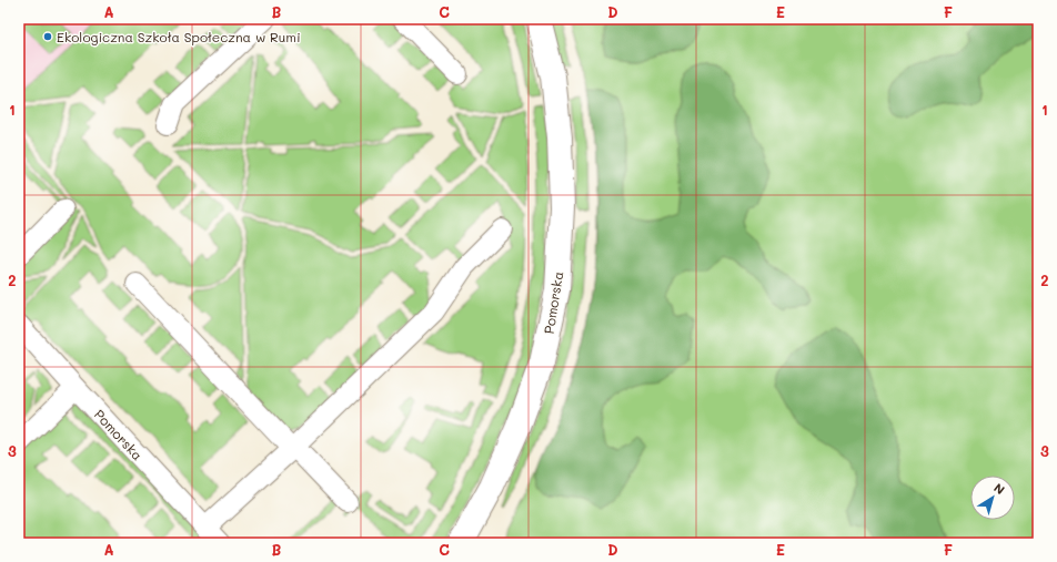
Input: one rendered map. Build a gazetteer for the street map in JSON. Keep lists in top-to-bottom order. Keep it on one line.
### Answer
{"streets":{"main road":["Pomorska"]},"places":["Ekologiczna Szkoła Społeczna w Rumi"],"north":"top right","grid":{"columns":["A","B","C","D","E","F"],"rows":["1","2","3"]}}
